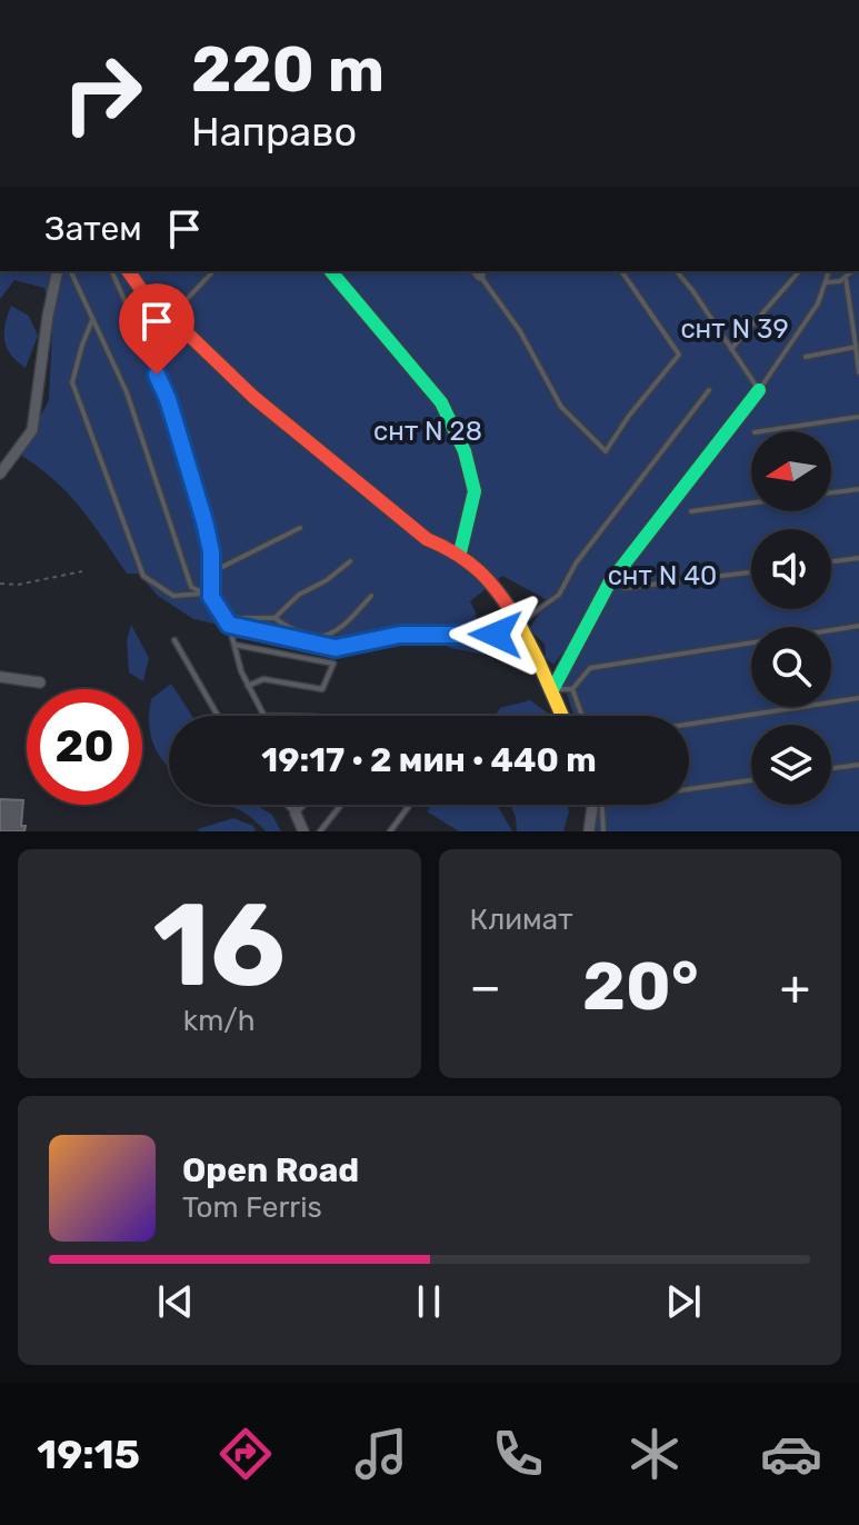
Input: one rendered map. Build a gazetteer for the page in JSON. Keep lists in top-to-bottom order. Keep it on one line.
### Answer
{"parks":["снт N 39","снт N 28","снт N 40"],"north":"left","page":{"turn":["220 m","Направо"],"then":"Затем","limit":"20","trip":"19:17 · 2 мин · 440 m","tile":[["16","km/h"],"Климат"],"heat":["−","20°","+"],"song":["Open Road","Tom Ferris"],"tabs":"19:15"}}
